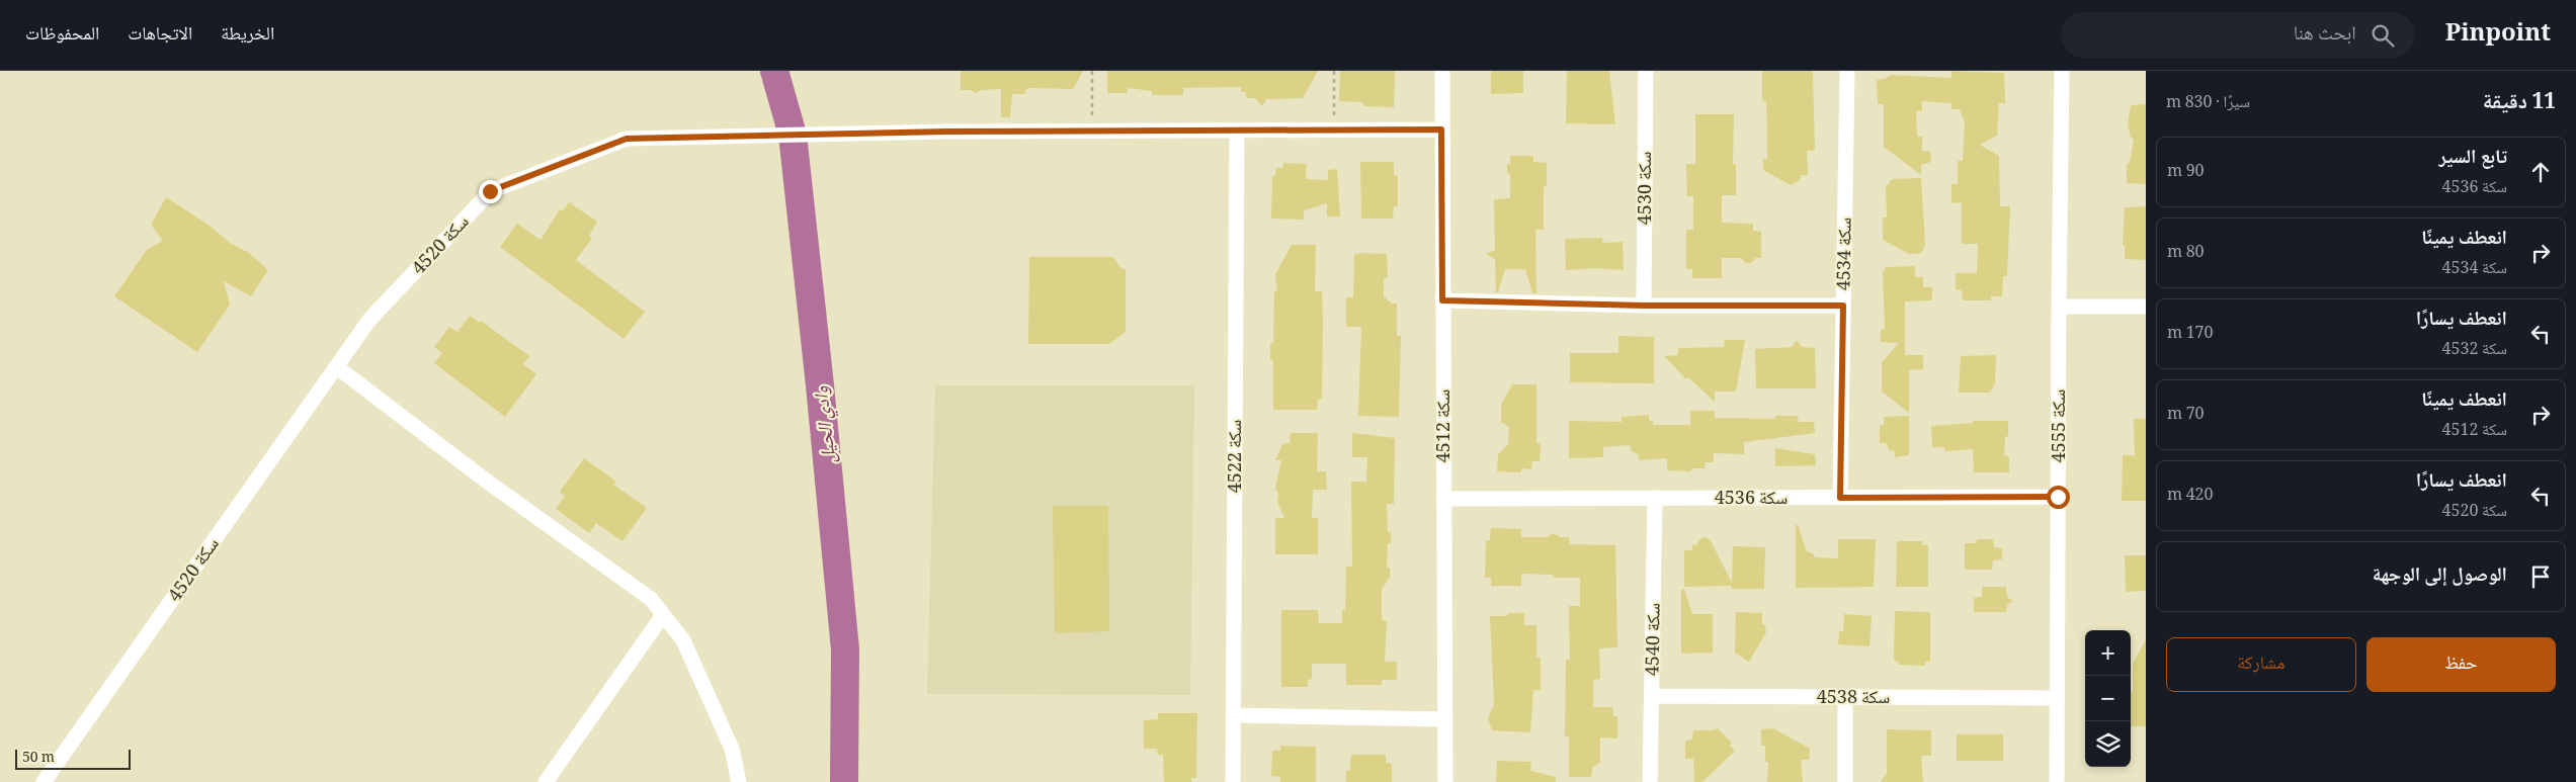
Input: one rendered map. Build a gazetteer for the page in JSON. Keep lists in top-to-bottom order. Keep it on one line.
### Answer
{"streets":{"street":["سكة 4530","سكة 4520","سكة 4534","سكة 4512","سكة 4555","سكة 4522","سكة 4536","سكة 4540","سكة 4538"]},"crossings":[["سكة 4520","سكة 4512"],["سكة 4520","سكة 4522"],["سكة 4534","سكة 4536"],["سكة 4512","سكة 4536"],["سكة 4555","سكة 4536"],["سكة 4555","سكة 4538"],["سكة 4536","سكة 4540"],["سكة 4540","سكة 4538"]],"water":["وادي الحيل"],"scale_bar":"50 m","page":{"header":"Pinpoint","search":"ابحث هنا","nav":["الخريطة","الاتجاهات","المحفوظات"],"heading":["11 دقيقة","سيرًا · 830 m"],"list":[["تابع السير","سكة 4536","90 m"],["انعطف يمينًا","سكة 4534","80 m"],["انعطف يسارًا","سكة 4532","170 m"],["انعطف يمينًا","سكة 4512","70 m"],["انعطف يسارًا","سكة 4520","420 m"],"الوصول إلى الوجهة"],"buttons":["حفظ","مشاركة"],"map_buttons":["+","−"],"scale":"50 m"}}
